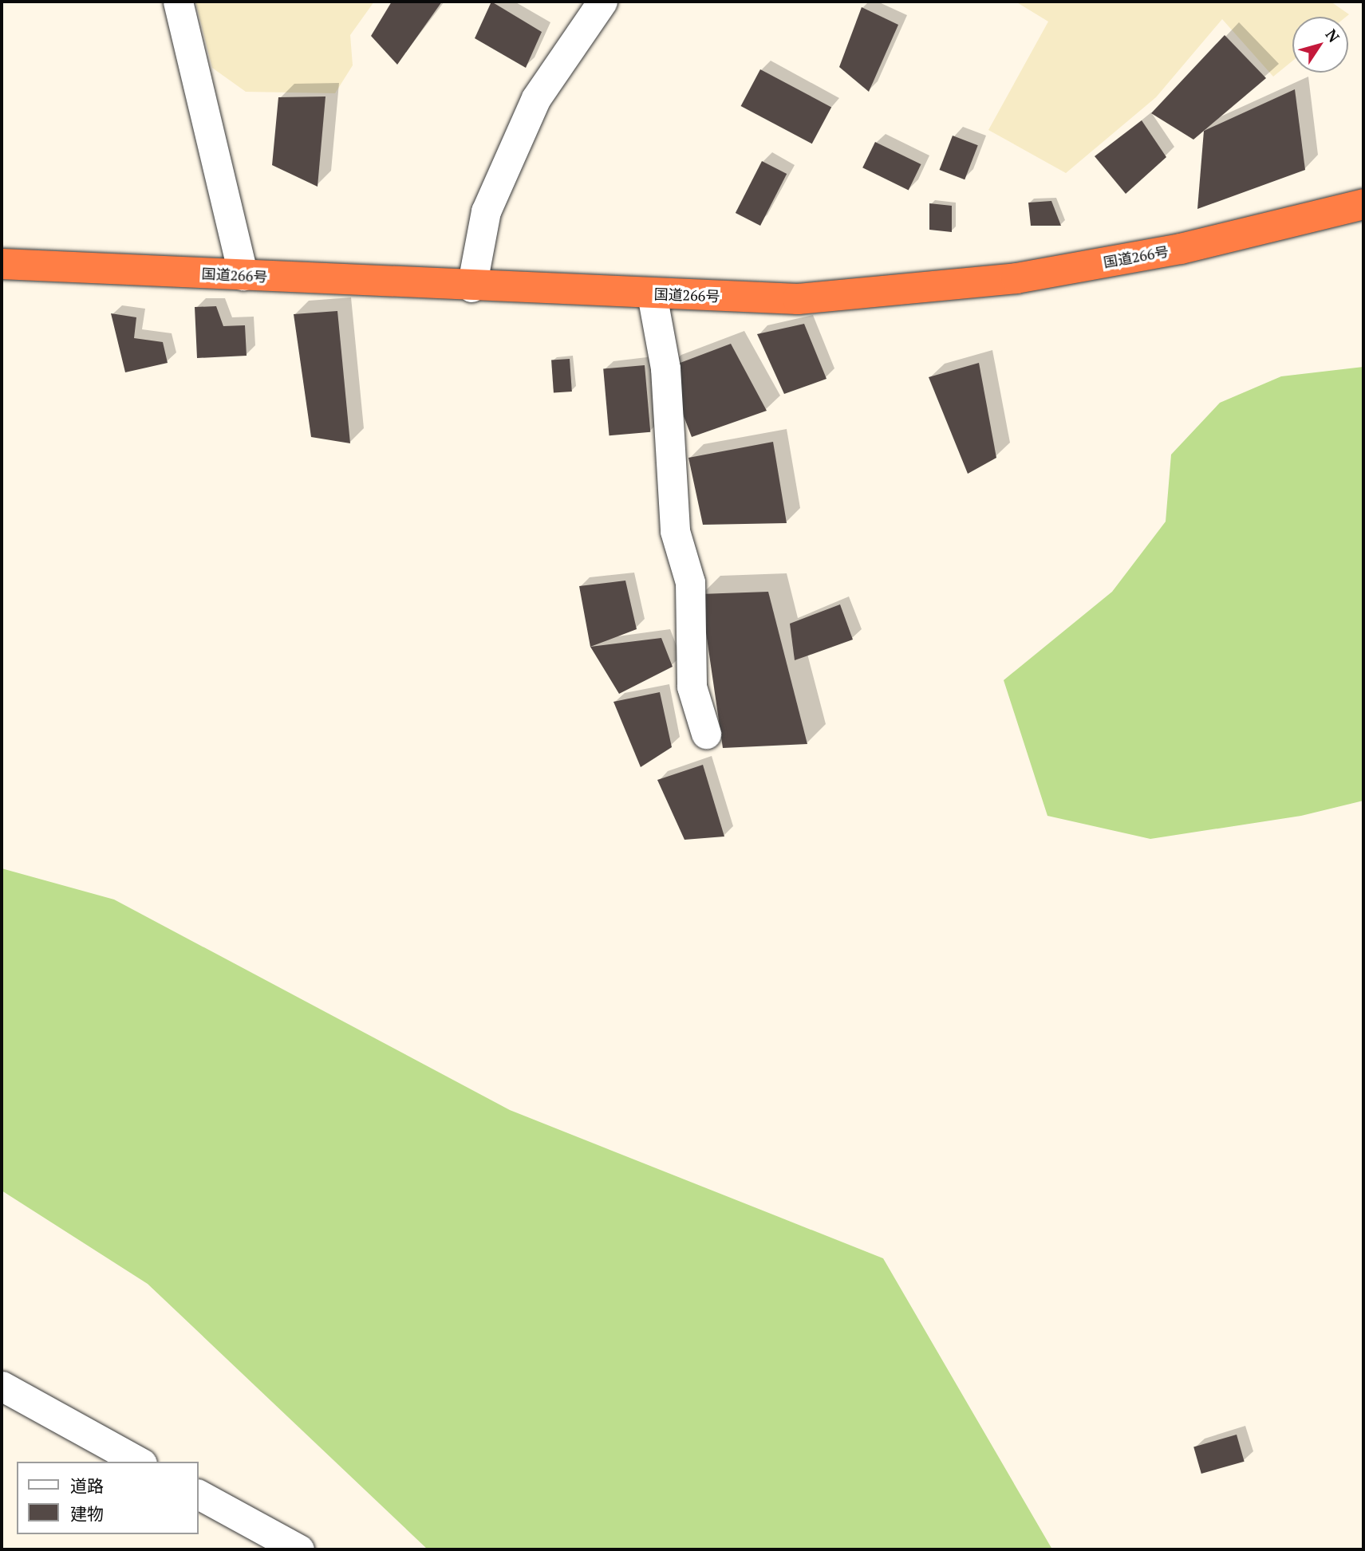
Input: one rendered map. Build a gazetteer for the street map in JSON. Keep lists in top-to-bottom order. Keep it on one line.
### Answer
{"streets":{"highway":["国道266号"]},"legend":["道路","建物"],"north":"top right"}
